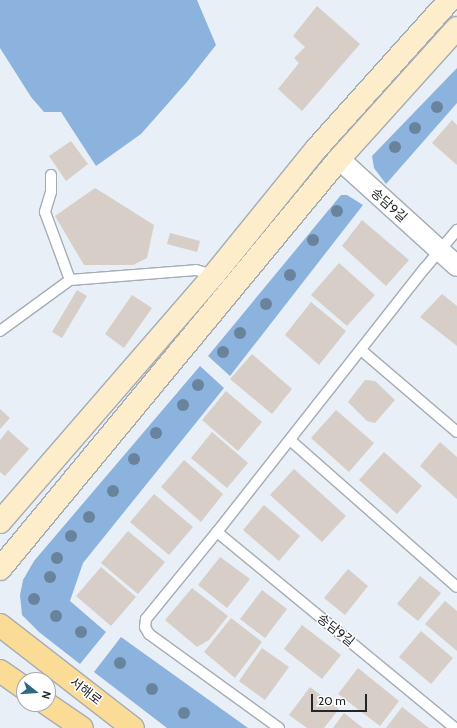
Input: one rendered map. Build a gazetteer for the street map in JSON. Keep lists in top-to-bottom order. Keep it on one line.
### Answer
{"streets":{"main road":["서해로"],"street":["송담9길"]},"scale_bar":"20 m","north":"right"}
